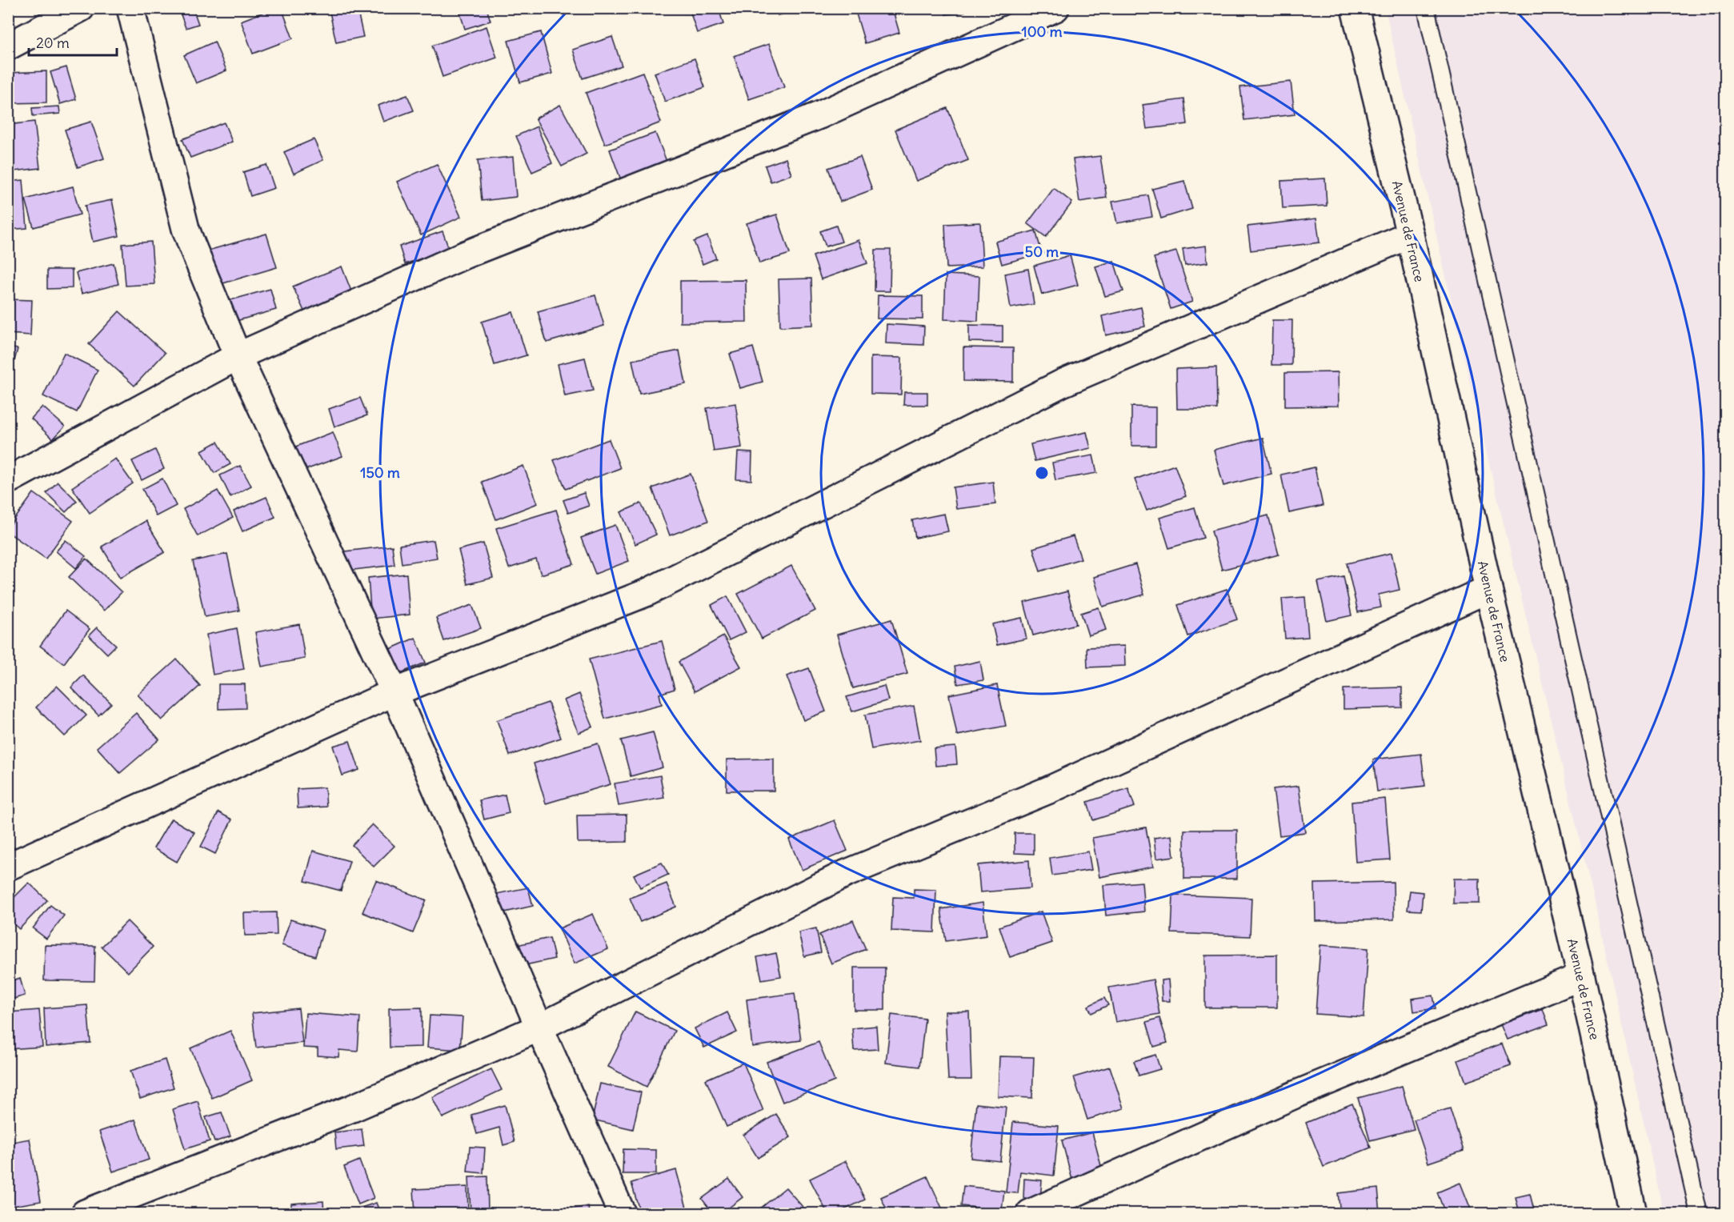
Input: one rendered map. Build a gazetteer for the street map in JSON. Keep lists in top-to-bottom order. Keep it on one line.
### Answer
{"streets":{"street":["Avenue de France"]},"scale_bar":"20 m","rings":["100 m","50 m","150 m"]}
